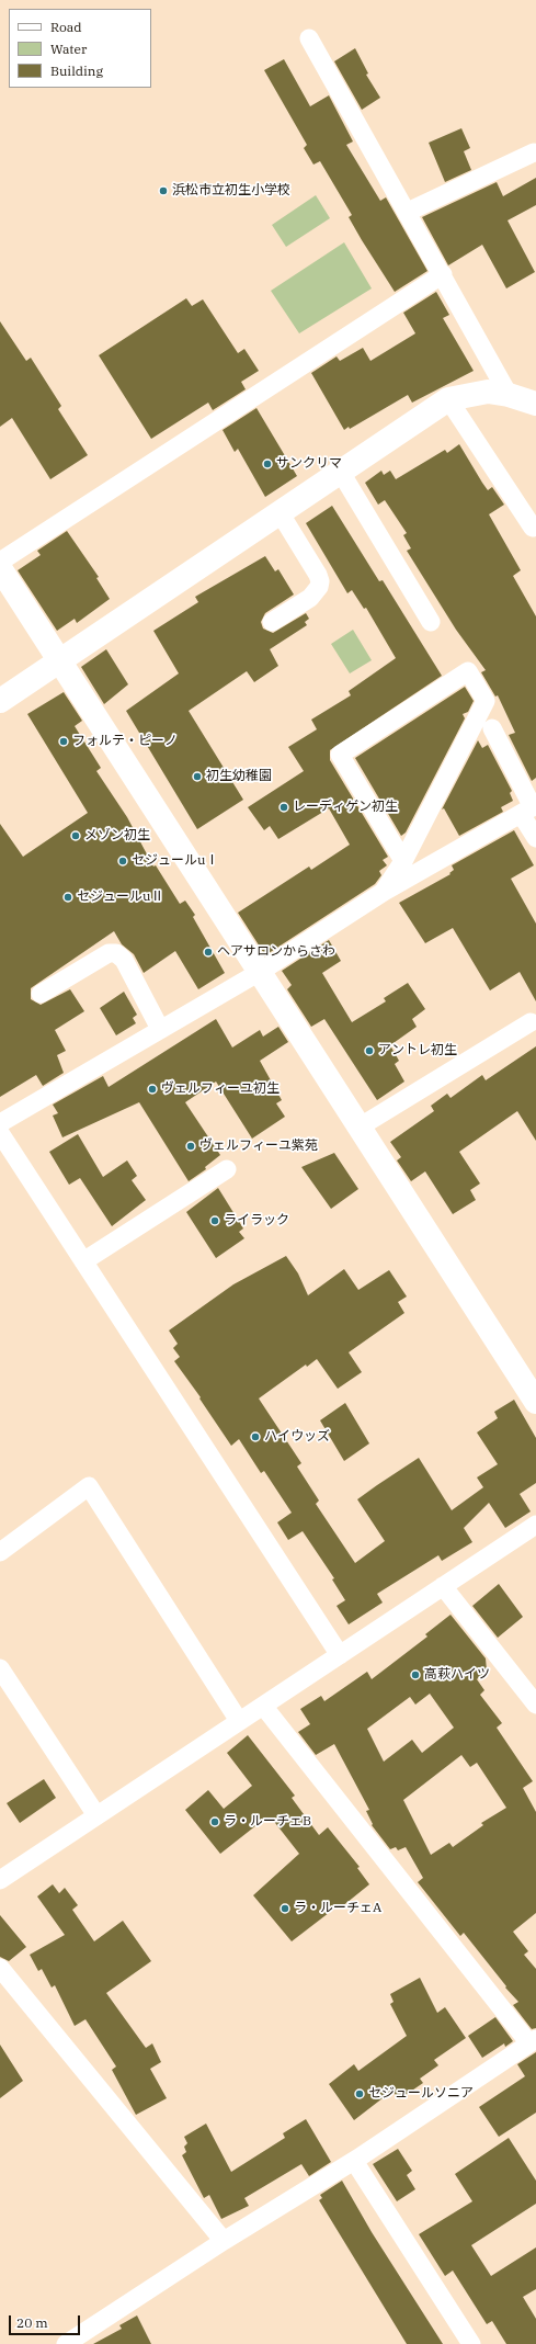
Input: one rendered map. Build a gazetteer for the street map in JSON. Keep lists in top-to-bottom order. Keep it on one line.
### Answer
{"places":["浜松市立初生小学校","サンクリマ","フォルテ・ピーノ","初生幼稚園","レーディゲン初生","メゾン初生","セジュールuⅠ","セジュールuⅡ","ヘアサロンからさわ","アントレ初生","ヴェルフィーユ初生","ヴェルフィーユ紫苑","ライラック","ハイウッズ","高萩ハイツ","ラ・ルーチェB","ラ・ルーチェA","セジュールソニア"],"legend":["Road","Water","Building"],"scale_bar":"20 m"}
